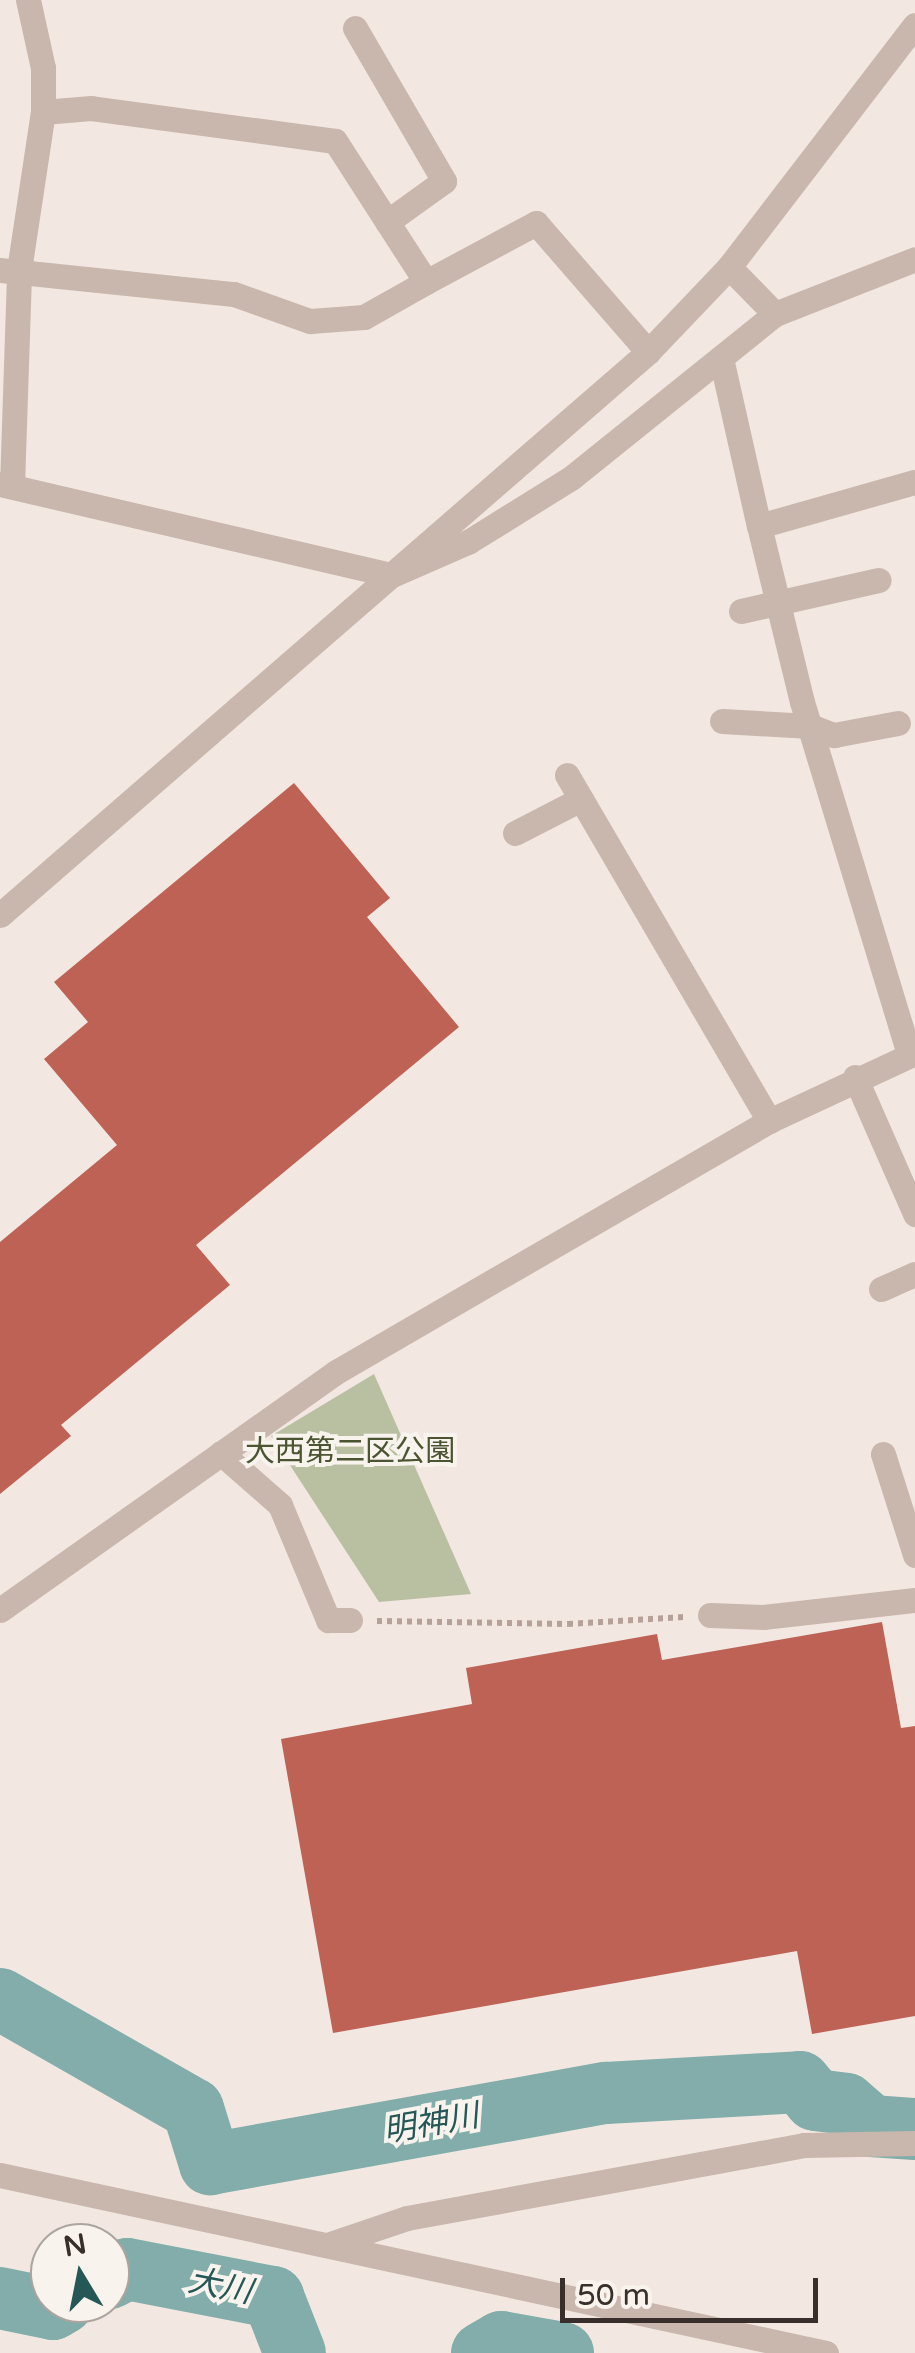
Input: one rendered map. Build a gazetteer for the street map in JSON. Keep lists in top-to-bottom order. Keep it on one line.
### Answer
{"water":["明神川","大川"],"parks":["大西第二区公園"],"scale_bar":"50 m","north":"top"}
